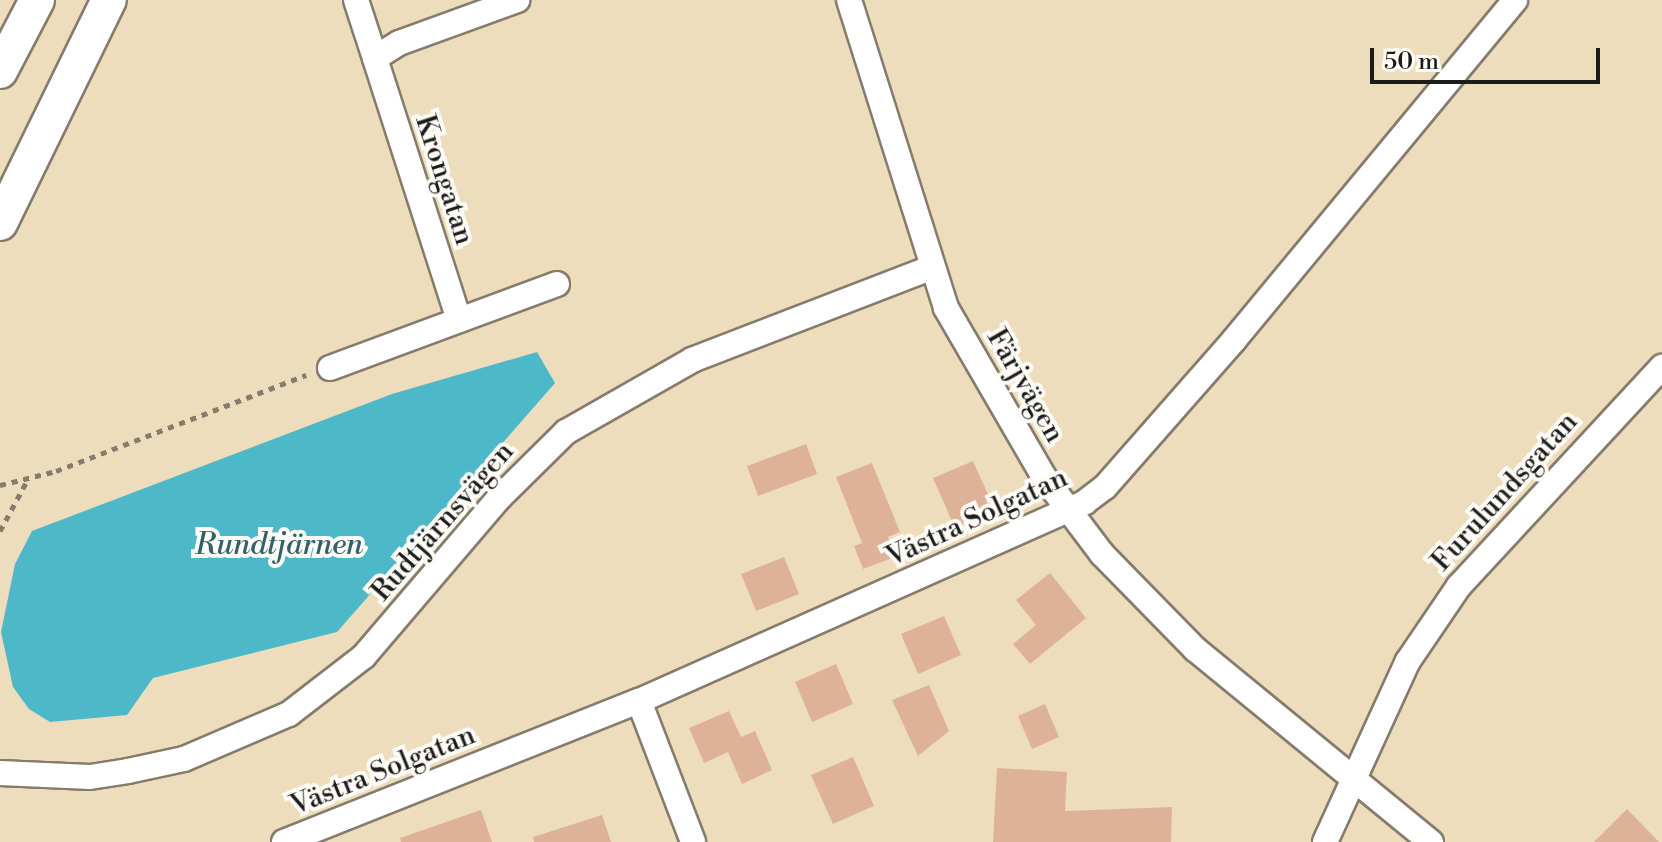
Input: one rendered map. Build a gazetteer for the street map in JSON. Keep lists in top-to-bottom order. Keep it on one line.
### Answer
{"streets":{"street":["Krongatan","Färjvägen","Furulundsgatan","Västra Solgatan","Rudtjärnsvägen"]},"crossings":[["Färjvägen","Furulundsgatan"],["Färjvägen","Västra Solgatan"],["Färjvägen","Rudtjärnsvägen"]],"water":["Rundtjärnen"],"scale_bar":"50 m"}
